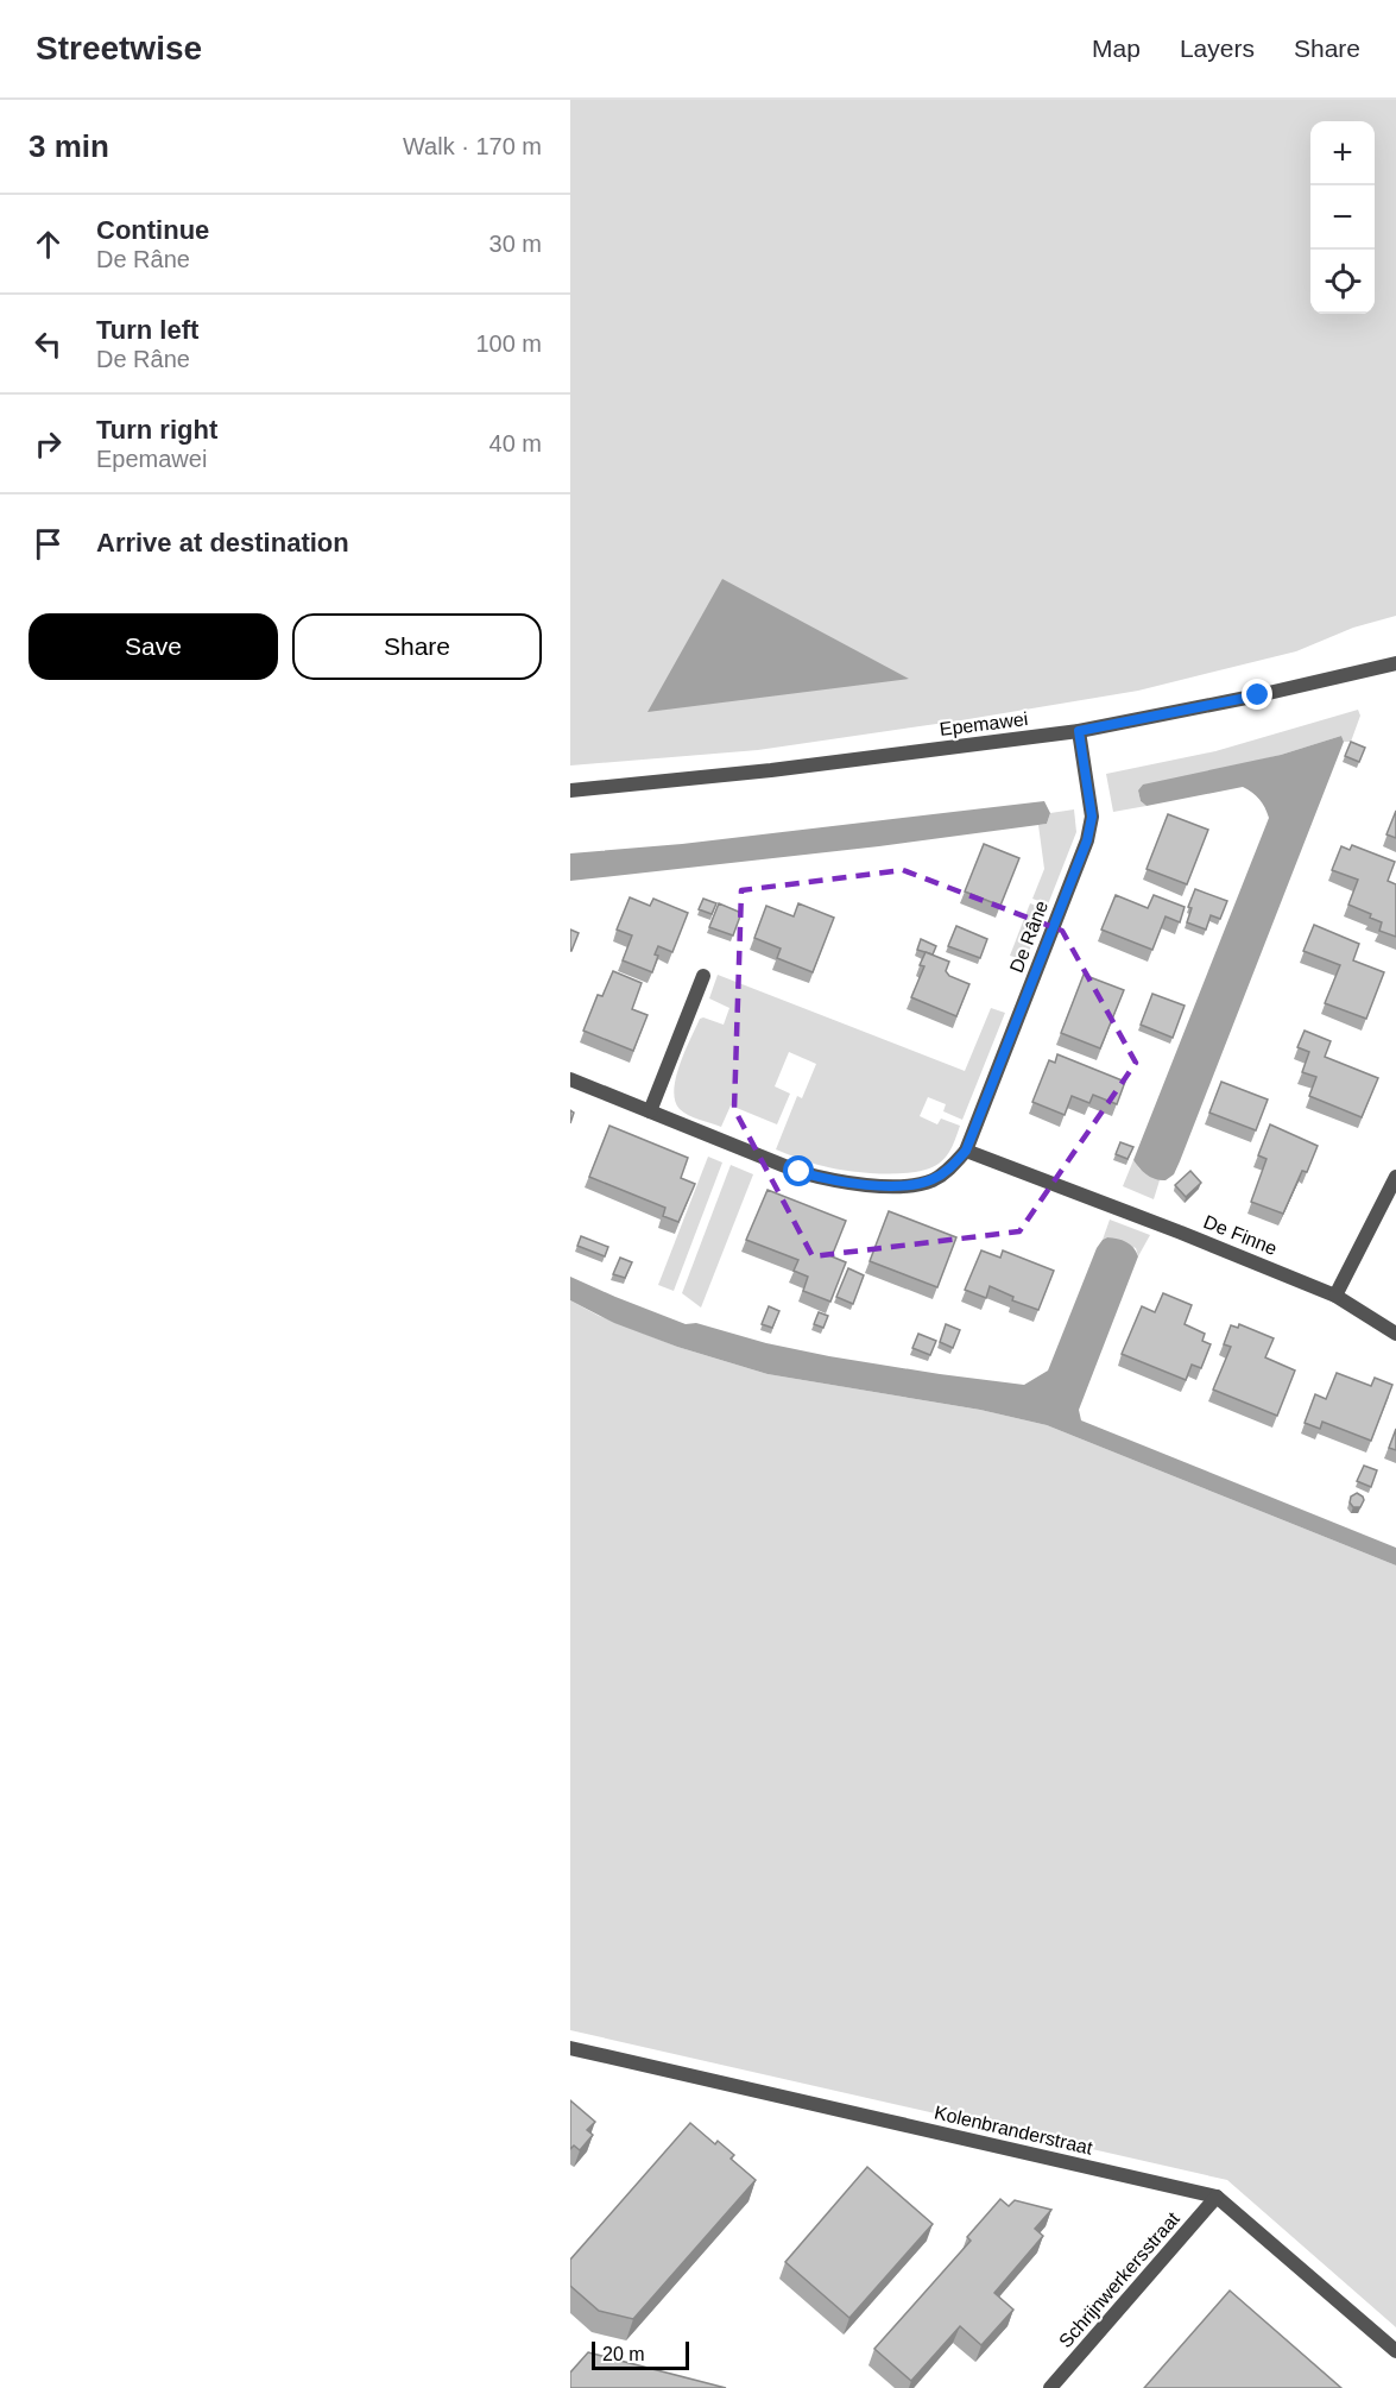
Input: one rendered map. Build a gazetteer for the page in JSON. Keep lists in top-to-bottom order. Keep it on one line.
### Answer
{"streets":{"street":["Epemawei","De Râne","De Finne","Kolenbranderstraat","Schrijnwerkersstraat"]},"crossings":[["Epemawei","De Râne"],["De Râne","De Finne"],["Kolenbranderstraat","Schrijnwerkersstraat"]],"scale_bar":"20 m","page":{"header":"Streetwise","nav":["Map","Layers","Share"],"heading":["3 min","Walk · 170 m"],"map_buttons":["+","−"],"list":[["Continue","De Râne","30 m"],["Turn left","De Râne","100 m"],["Turn right","Epemawei","40 m"],"Arrive at destination"],"buttons":["Save","Share"],"scale":"20 m"}}
